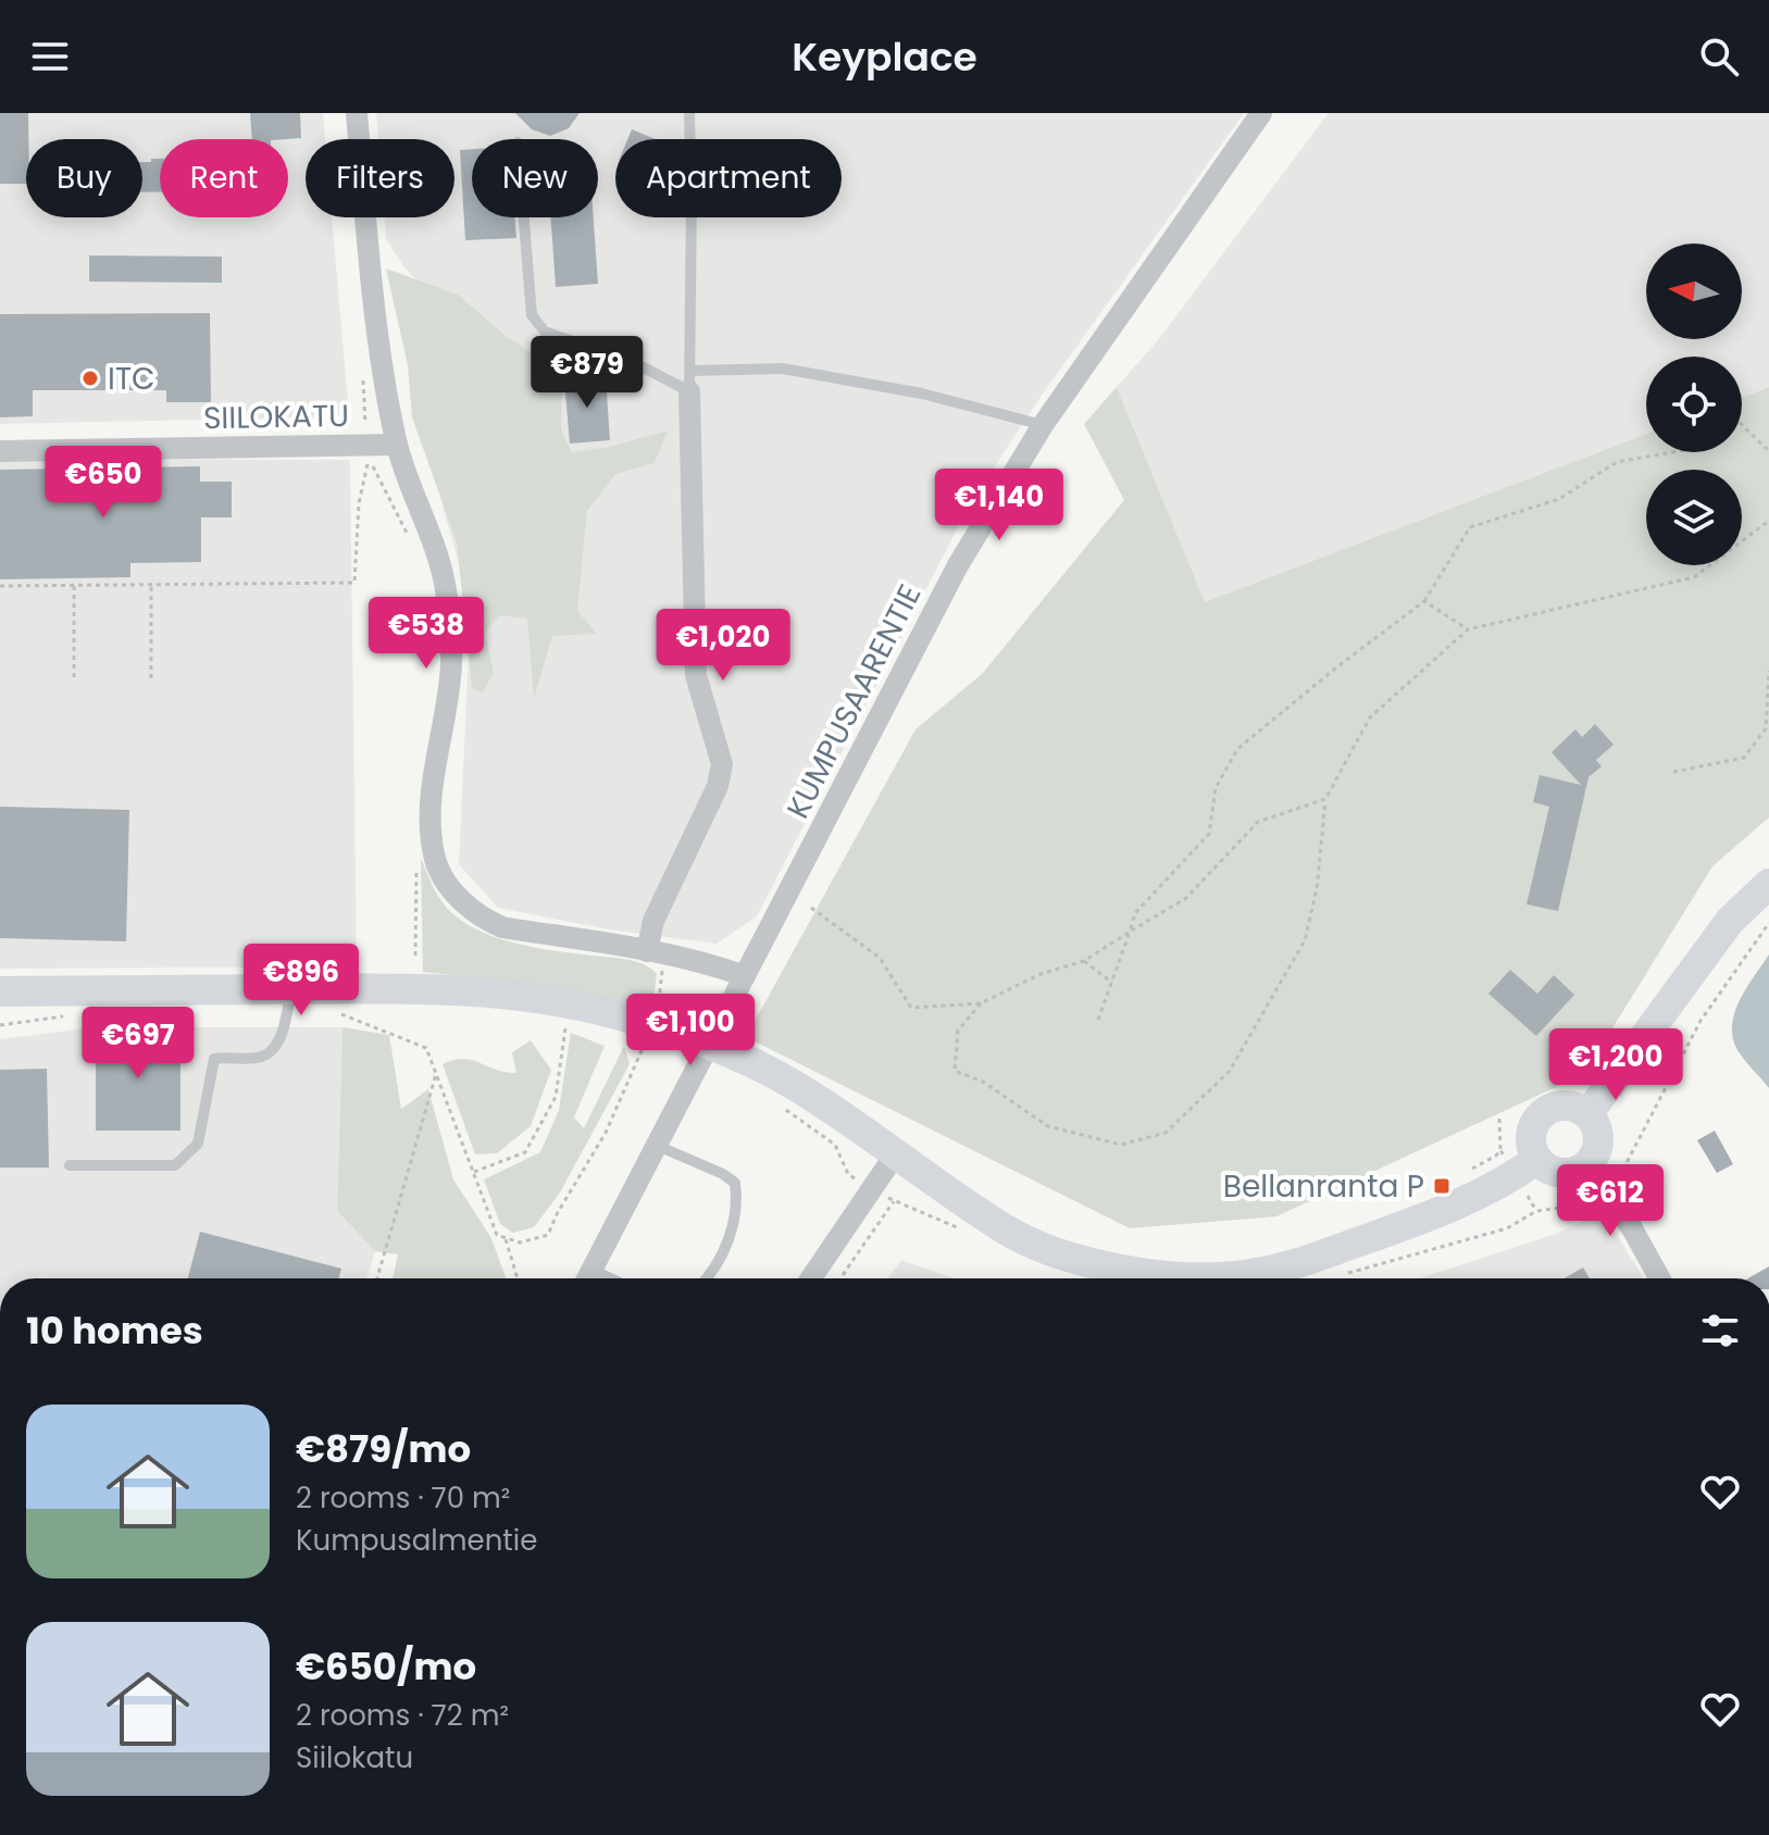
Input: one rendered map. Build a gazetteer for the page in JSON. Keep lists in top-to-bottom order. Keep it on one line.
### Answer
{"streets":{"street":["SIILOKATU","KUMPUSAARENTIE"]},"places":{"other":["ITC"],"transit":["Bellanranta P"]},"north":"left","page":{"header":"Keyplace","chip":["Buy","Rent","Filters","New","Apartment"],"price":["€879","€650","€1,140","€538","€1,020","€896","€1,100","€697","€1,200","€612"],"heading":"10 homes","list":[{"name":"€879/mo","note":"2 rooms · 70 m² · Kumpusalmentie"},{"name":"€650/mo","note":"2 rooms · 72 m² · Siilokatu"}]}}
